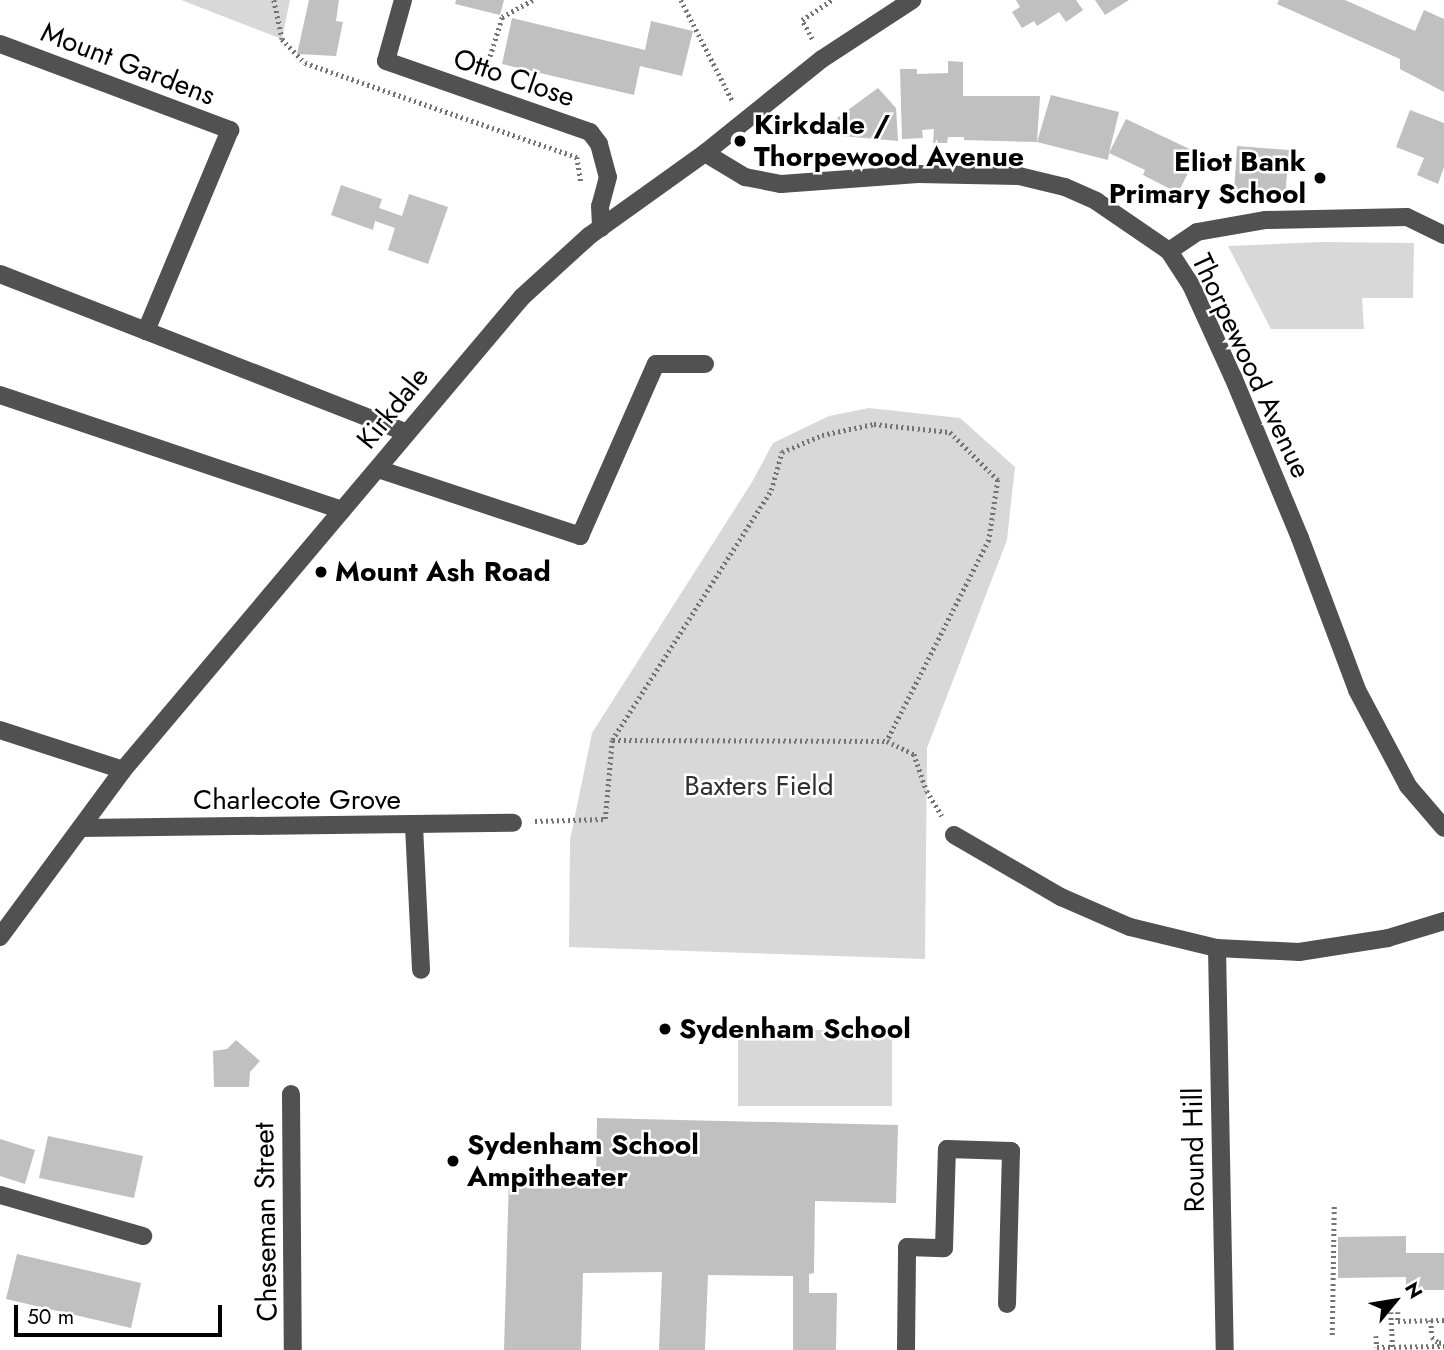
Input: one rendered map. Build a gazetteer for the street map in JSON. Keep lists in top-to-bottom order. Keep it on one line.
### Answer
{"streets":{"street":["Mount Gardens","Otto Close","Thorpewood Avenue","Kirkdale","Charlecote Grove","Round Hill","Cheseman Street"]},"crossings":[["Otto Close","Kirkdale"],["Thorpewood Avenue","Kirkdale"],["Kirkdale","Charlecote Grove"]],"parks":["Baxters Field"],"places":["Kirkdale / Thorpewood Avenue","Eliot Bank Primary School","Mount Ash Road","Sydenham School","Sydenham School Ampitheater"],"scale_bar":"50 m","north":"top right"}
